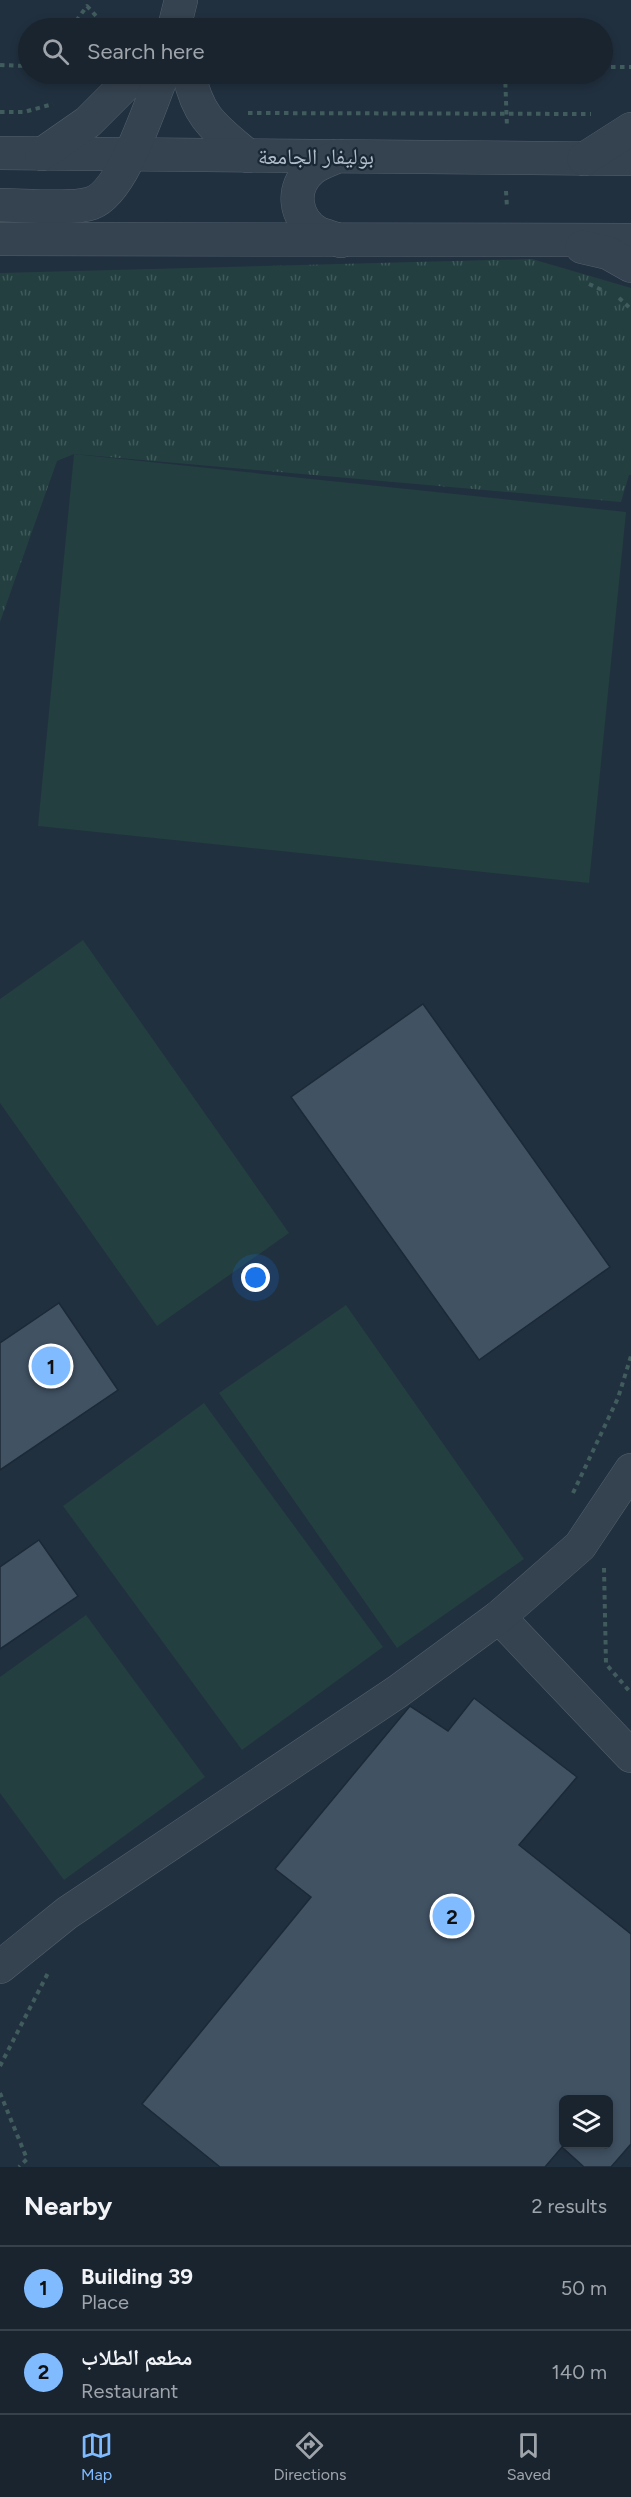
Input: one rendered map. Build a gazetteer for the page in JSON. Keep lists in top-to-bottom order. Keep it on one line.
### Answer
{"streets":{"street":["بوليفار الجامعة"]},"page":{"search":"Search here","pins":["1","2"],"heading":["Nearby","2 results"],"list":[{"mark":"1","name":"Building 39","note":"Place","value":"50 m"},{"mark":"2","name":"مطعم الطلاب","note":"Restaurant","value":"140 m"}],"nav":["Map","Directions","Saved"]}}
